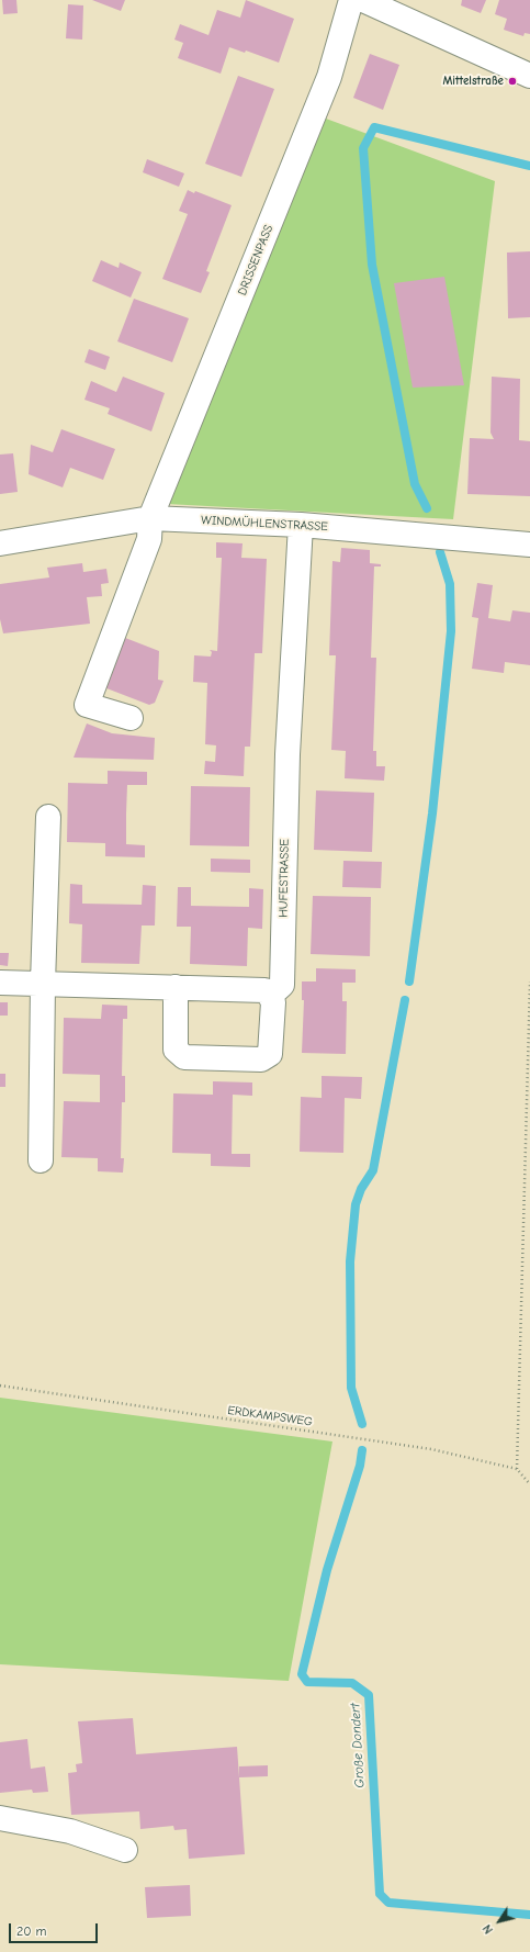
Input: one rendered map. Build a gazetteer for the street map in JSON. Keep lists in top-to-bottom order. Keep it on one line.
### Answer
{"streets":{"street":["DRISSENPASS","WINDMÜHLENSTRASSE","HUFESTRASSE"],"path":["ERDKAMPSWEG"]},"crossings":[["DRISSENPASS","WINDMÜHLENSTRASSE"],["WINDMÜHLENSTRASSE","HUFESTRASSE"]],"water":["Große Dondert"],"places":["Mittelstraße"],"scale_bar":"20 m","north":"bottom left"}
